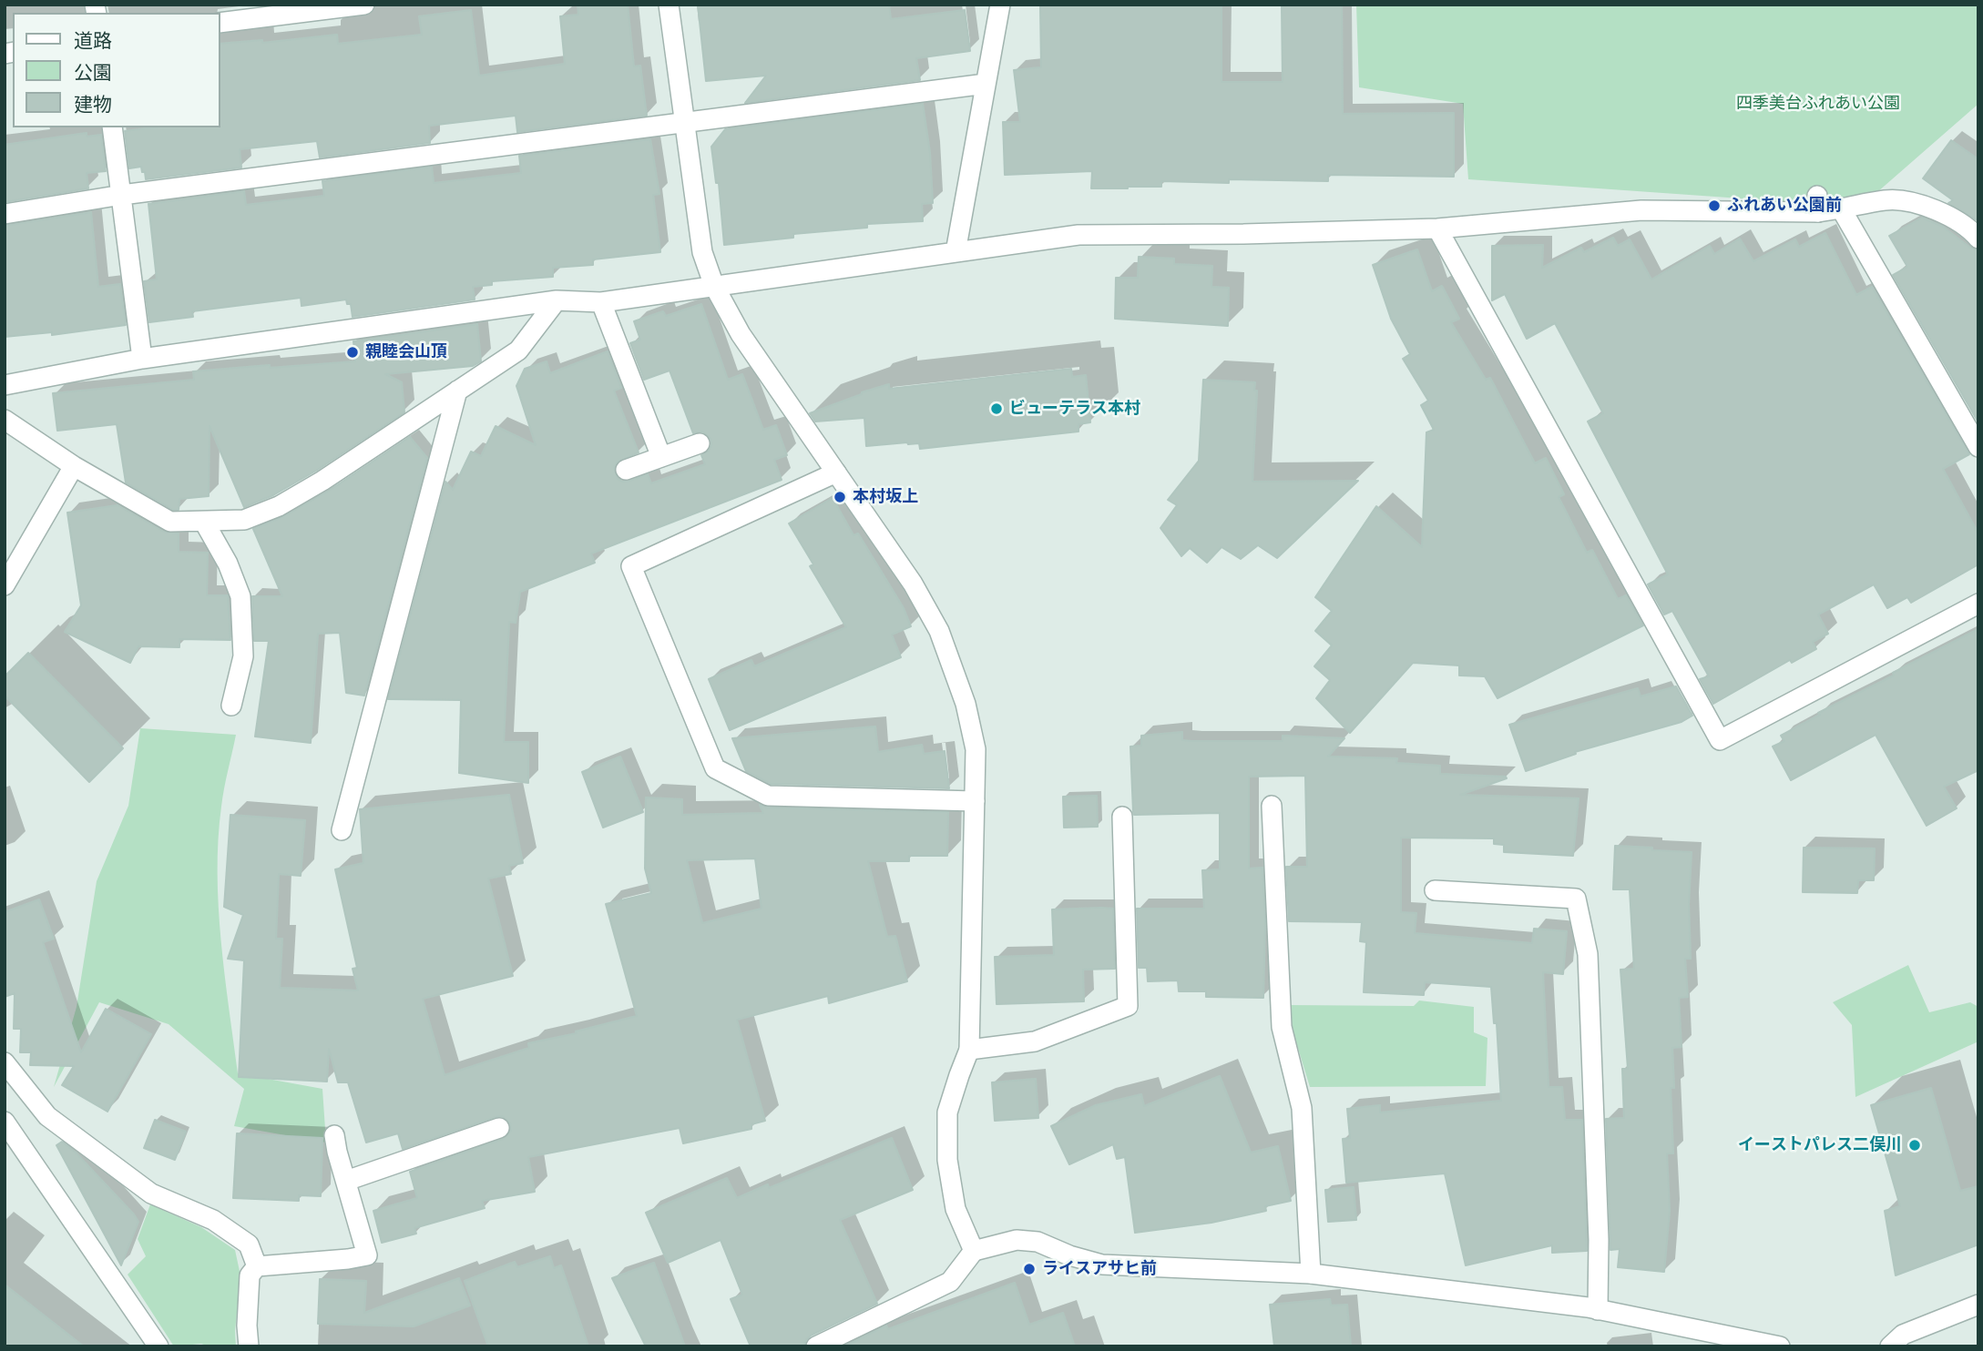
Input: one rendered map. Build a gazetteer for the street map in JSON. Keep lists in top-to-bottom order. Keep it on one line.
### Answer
{"parks":["四季美台ふれあい公園"],"places":["ふれあい公園前","親睦会山頂","ビューテラス本村","本村坂上","イーストパレス二俣川","ライスアサヒ前"],"legend":["道路","公園","建物"]}
